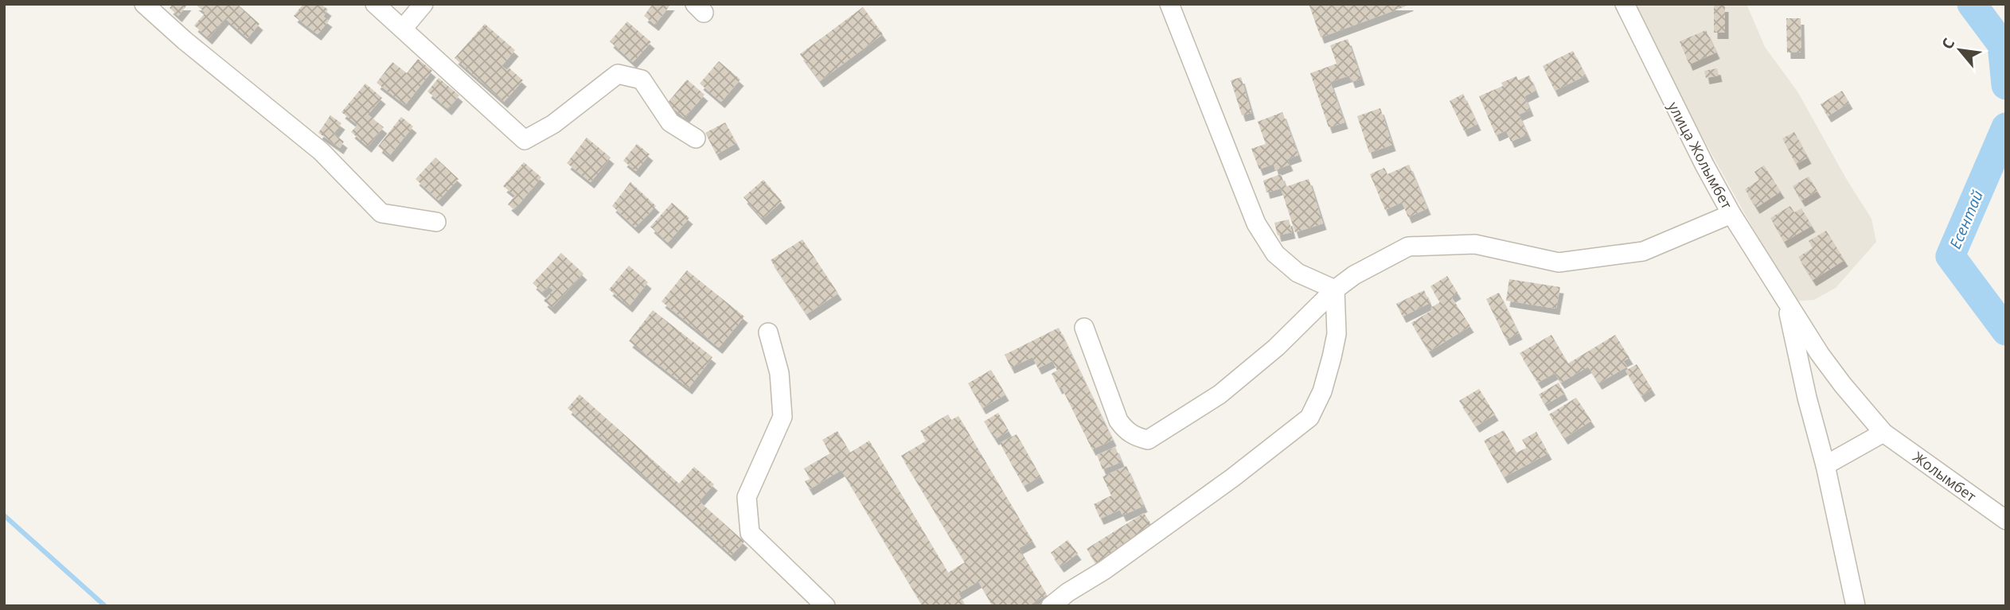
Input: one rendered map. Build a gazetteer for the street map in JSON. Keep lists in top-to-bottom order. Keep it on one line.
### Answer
{"streets":{"street":["улица Жолымбет","Жолымбет"]},"crossings":[["улица Жолымбет","Жолымбет"]],"water":["Есентай"],"north":"top left"}
